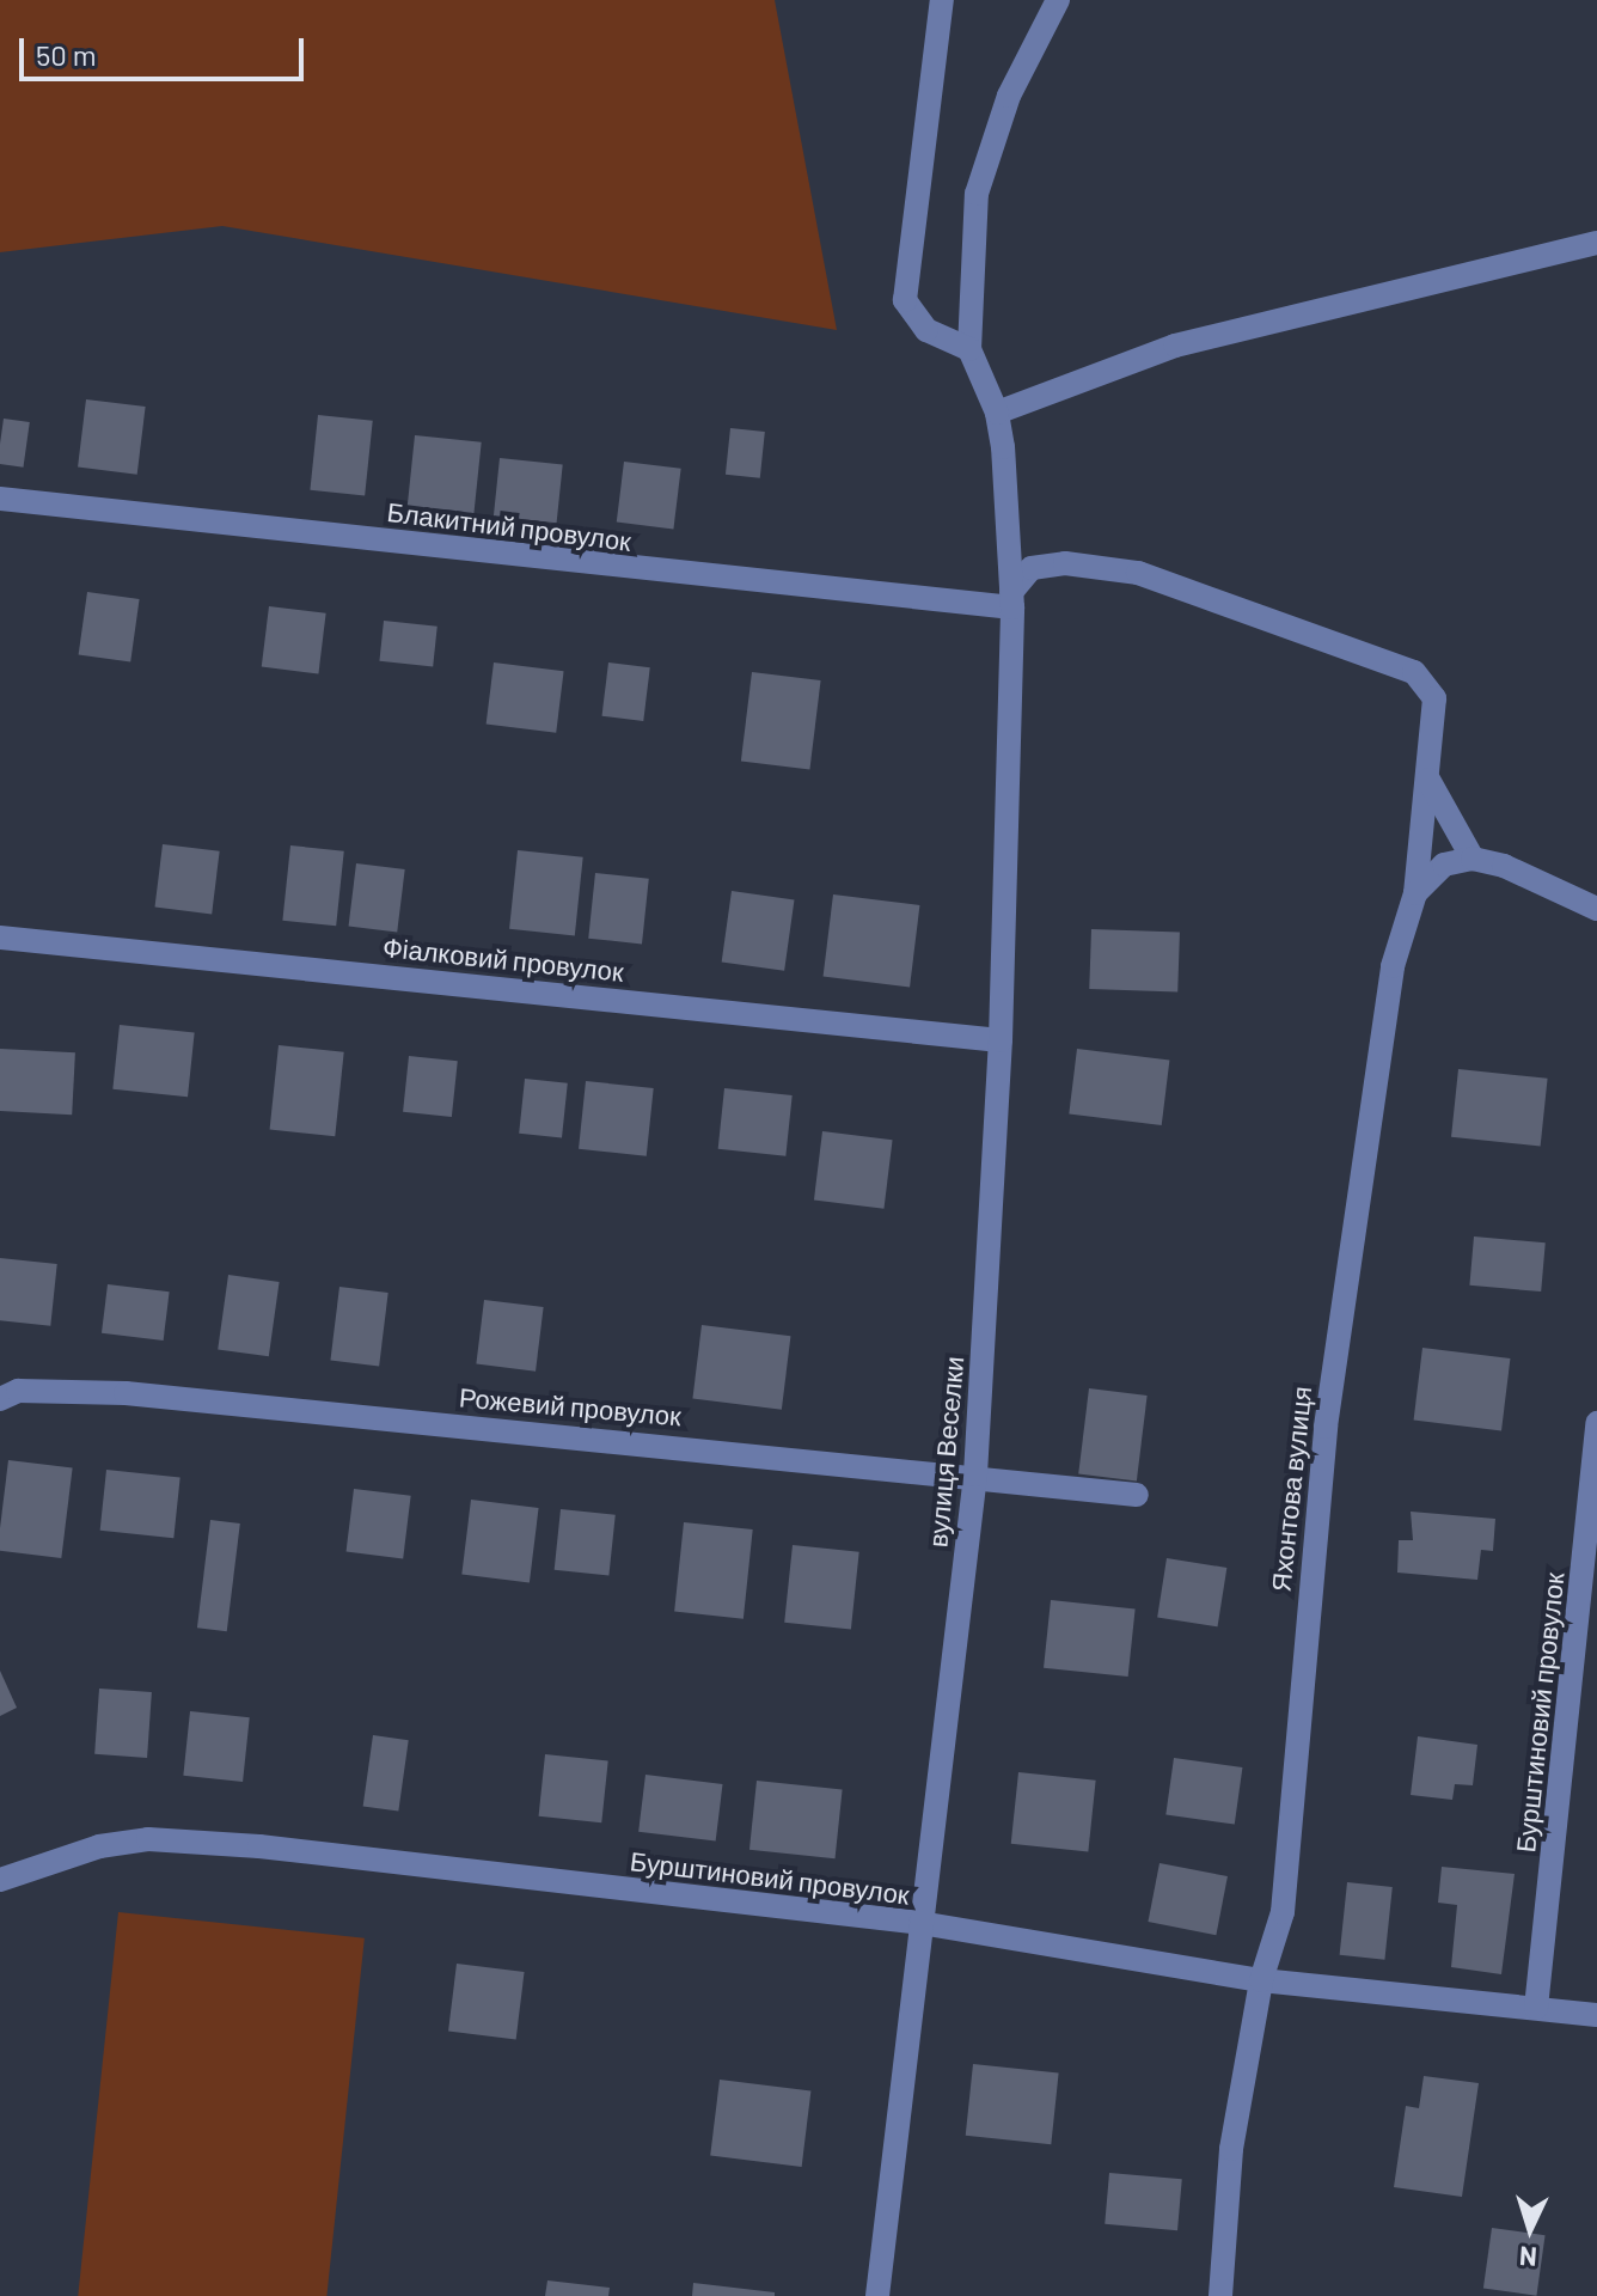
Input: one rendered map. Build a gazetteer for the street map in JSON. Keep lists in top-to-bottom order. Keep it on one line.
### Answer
{"streets":{"street":["Блакитний провулок","Фіалковий провулок","Рожевий провулок","вулиця Веселки","Яхонтова вулиця","Бурштиновий провулок"]},"crossings":[["Блакитний провулок","вулиця Веселки"],["Блакитний провулок","Яхонтова вулиця"],["Фіалковий провулок","вулиця Веселки"],["Рожевий провулок","вулиця Веселки"],["вулиця Веселки","Яхонтова вулиця"],["вулиця Веселки","Бурштиновий провулок"],["Яхонтова вулиця","Бурштиновий провулок"]],"scale_bar":"50 m","north":"bottom"}
